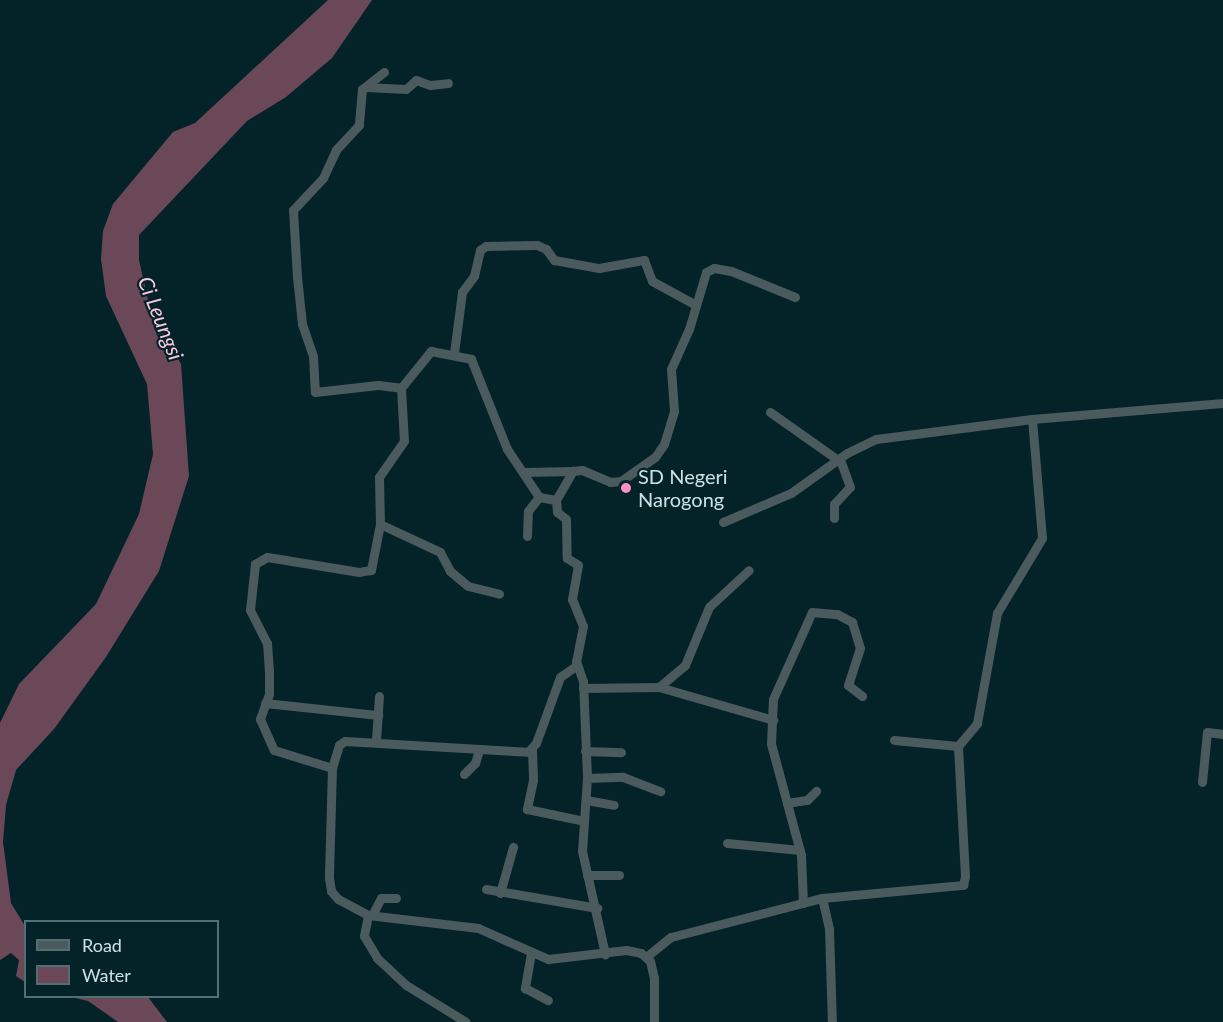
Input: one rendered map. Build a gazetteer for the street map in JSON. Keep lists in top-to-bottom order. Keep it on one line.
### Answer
{"water":["Ci Leungsi"],"places":["SD Negeri Narogong"],"legend":["Road","Water"]}
